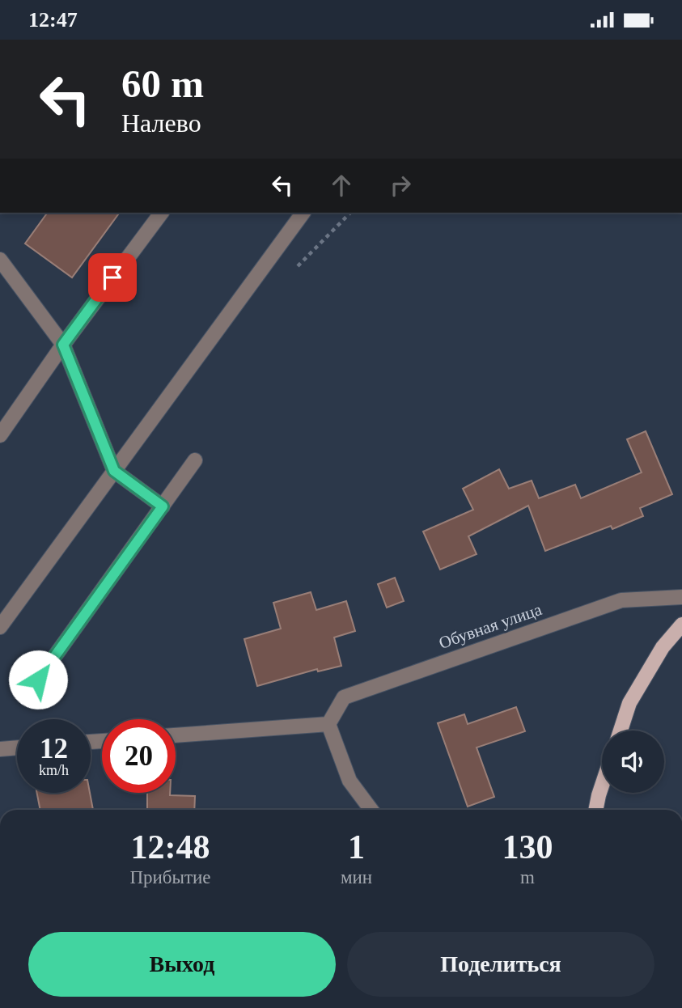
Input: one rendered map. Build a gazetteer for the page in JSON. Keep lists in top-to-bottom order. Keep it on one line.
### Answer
{"streets":{"street":["Обувная улица"]},"page":{"status":"12:47","turn":["60 m","Налево"],"speed":"12 km/h","limit":"20","eta":["12:48","Прибытие","1","мин","130","m"],"buttons":["Выход","Поделиться"]}}
